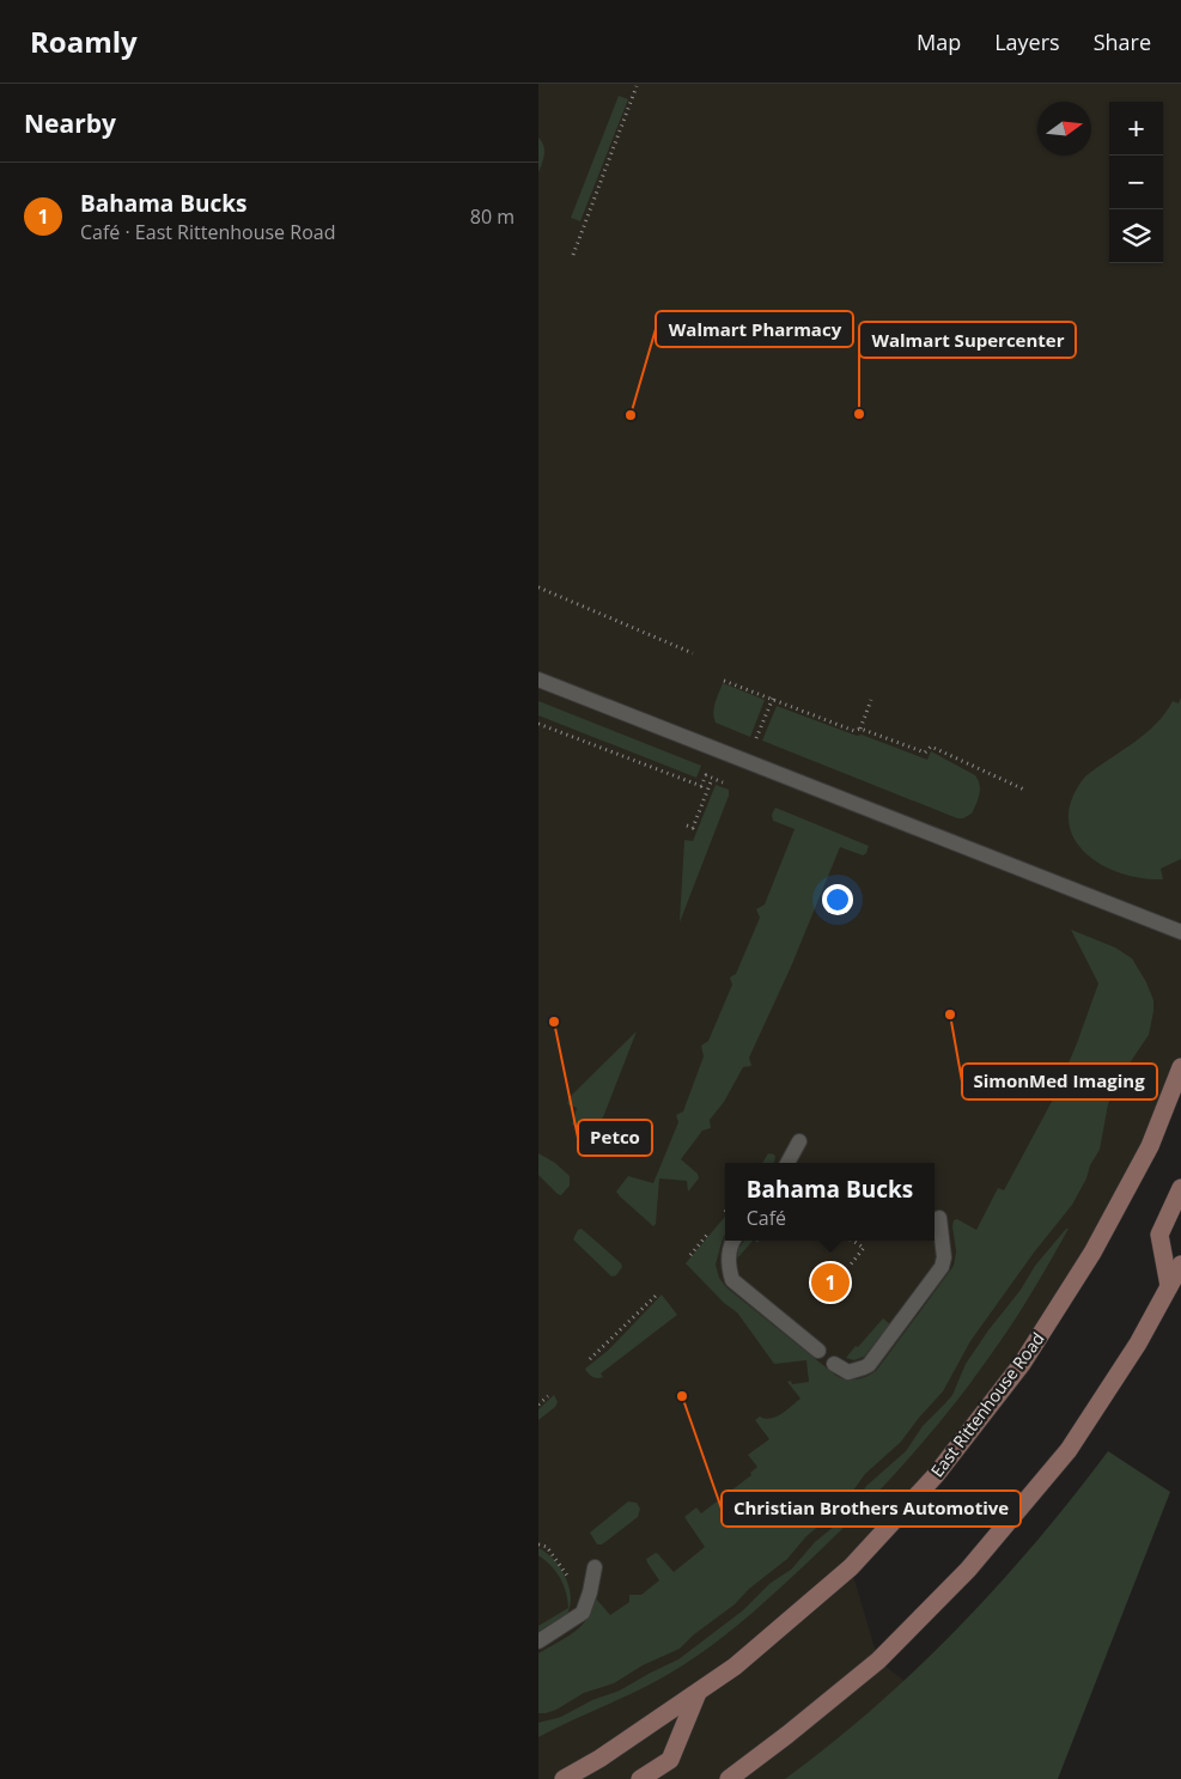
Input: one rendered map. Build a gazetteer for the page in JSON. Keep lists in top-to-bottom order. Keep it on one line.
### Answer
{"streets":{"main road":["East Rittenhouse Road"]},"places":["Walmart Supercenter","Walmart Pharmacy","SimonMed Imaging","Petco","Christian Brothers Automotive"],"north":"right","page":{"header":"Roamly","nav":["Map","Layers","Share"],"heading":"Nearby","map_buttons":["+","−"],"list":[{"mark":"1","name":"Bahama Bucks","note":"Café · East Rittenhouse Road","value":"80 m"}],"popup":["Bahama Bucks","Café"],"pins":"1"}}
